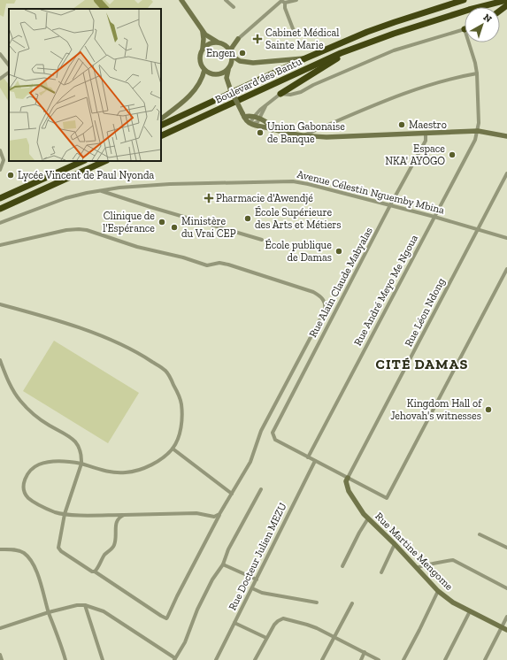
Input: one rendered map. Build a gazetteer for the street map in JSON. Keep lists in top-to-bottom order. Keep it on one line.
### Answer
{"streets":{"highway":["Boulevard des Bantu"],"main road":["Rue Martine Mengome"],"street":["Avenue Célestin Nguemby Mbina","Rue Alain Claude Mabyalas","Rue André Meyo Me Ngoua","Rue Léon Ndong","Rue Docteur Julien MEZU"]},"crossings":[["Avenue Célestin Nguemby Mbina","Rue Alain Claude Mabyalas"],["Avenue Célestin Nguemby Mbina","Rue André Meyo Me Ngoua"],["Avenue Célestin Nguemby Mbina","Rue Léon Ndong"],["Rue Alain Claude Mabyalas","Rue André Meyo Me Ngoua"],["Rue Léon Ndong","Rue Martine Mengome"]],"districts":["CITÉ DAMAS"],"places":{"health":["Cabinet Médical Sainte Marie","Pharmacie d'Awendjé"],"other":["Engen","Maestro","Union Gabonaise de Banque","Espace NKA' AYOGO","Lycée Vincent de Paul Nyonda","École Supérieure des Arts et Métiers","Clinique de l'Espérance","Ministère du Vrai CEP","École publique de Damas","Kingdom Hall of Jehovah's witnesses"]},"north":"top right"}
